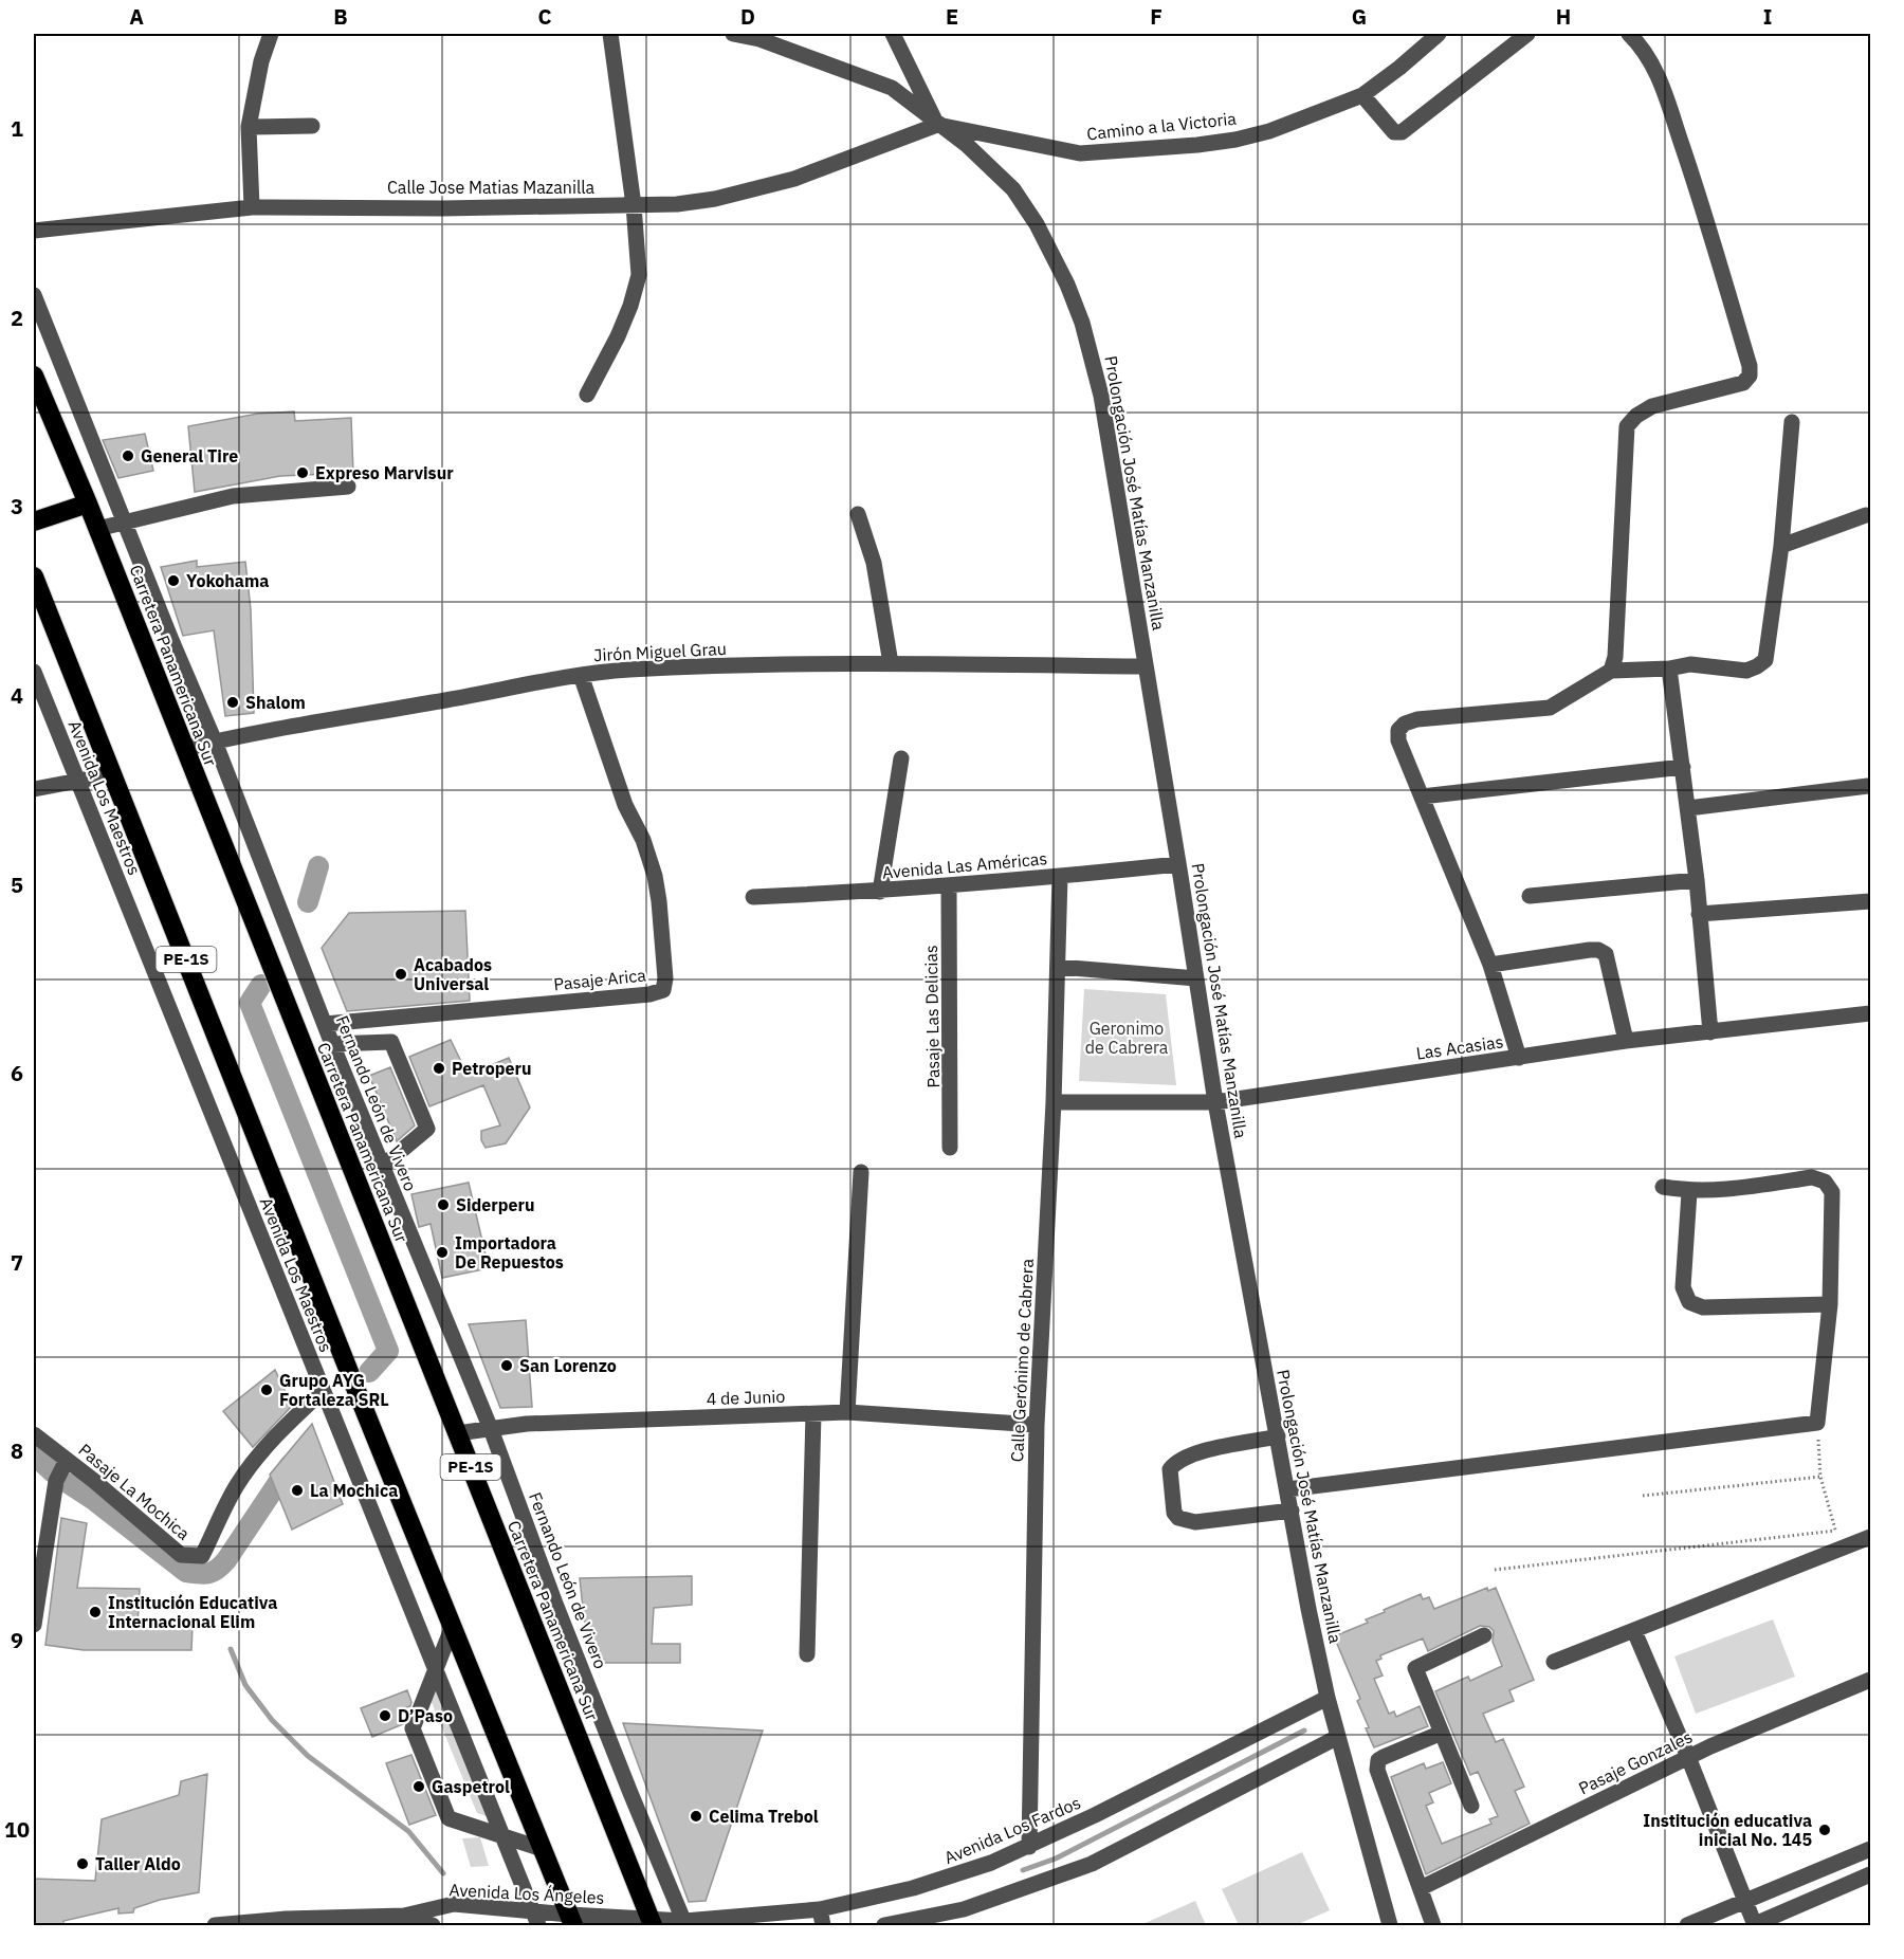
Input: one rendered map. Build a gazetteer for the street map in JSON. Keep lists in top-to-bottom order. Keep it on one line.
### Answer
{"streets":{"highway":["Carretera Panamericana Sur","PE-1S"],"street":["Camino a la Victoria","Calle Jose Matias Mazanilla","Prolongación José Matías Manzanilla","Jirón Miguel Grau","Avenida Los Maestros","Avenida Las Américas","Pasaje Arica","Pasaje Las Delicias","Las Acasias","Fernando León de Vivero","Calle Gerónimo de Cabrera","4 de Junio","Pasaje La Mochica","Pasaje Gonzales","Avenida Los Fardos","Avenida Los Ángeles"]},"crossings":[["Camino a la Victoria","Calle Jose Matias Mazanilla"],["Camino a la Victoria","Prolongación José Matías Manzanilla"],["Calle Jose Matias Mazanilla","Prolongación José Matías Manzanilla"],["Prolongación José Matías Manzanilla","Jirón Miguel Grau"],["Prolongación José Matías Manzanilla","Avenida Las Américas"],["Prolongación José Matías Manzanilla","Las Acasias"],["Prolongación José Matías Manzanilla","Avenida Los Fardos"],["Jirón Miguel Grau","Carretera Panamericana Sur"],["Jirón Miguel Grau","Pasaje Arica"],["Jirón Miguel Grau","Fernando León de Vivero"],["Carretera Panamericana Sur","4 de Junio"],["Carretera Panamericana Sur","Avenida Los Fardos"],["Carretera Panamericana Sur","Avenida Los Ángeles"],["Avenida Los Maestros","Pasaje La Mochica"],["Avenida Los Maestros","Avenida Los Ángeles"],["Avenida Las Américas","Pasaje Las Delicias"],["Avenida Las Américas","Calle Gerónimo de Cabrera"],["PE-1S","Avenida Los Ángeles"],["Pasaje Arica","Fernando León de Vivero"],["Las Acasias","Calle Gerónimo de Cabrera"],["Fernando León de Vivero","4 de Junio"],["Fernando León de Vivero","Avenida Los Fardos"],["Calle Gerónimo de Cabrera","4 de Junio"],["Calle Gerónimo de Cabrera","Avenida Los Fardos"],["Avenida Los Fardos","Avenida Los Ángeles"]],"parks":["Geronimo de Cabrera"],"places":["General Tire","Expreso Marvisur","Yokohama","Shalom","Acabados Universal","Petroperu","Siderperu","Importadora De Repuestos","San Lorenzo","Grupo AYG Fortaleza SRL","La Mochica","Institución Educativa Internacional Elim","D’Paso","Gaspetrol","Celima Trebol","Institución educativa inicial No. 145","Taller Aldo"],"grid":{"columns":["A","B","C","D","E","F","G","H","I"],"rows":["1","2","3","4","5","6","7","8","9","10"]}}
